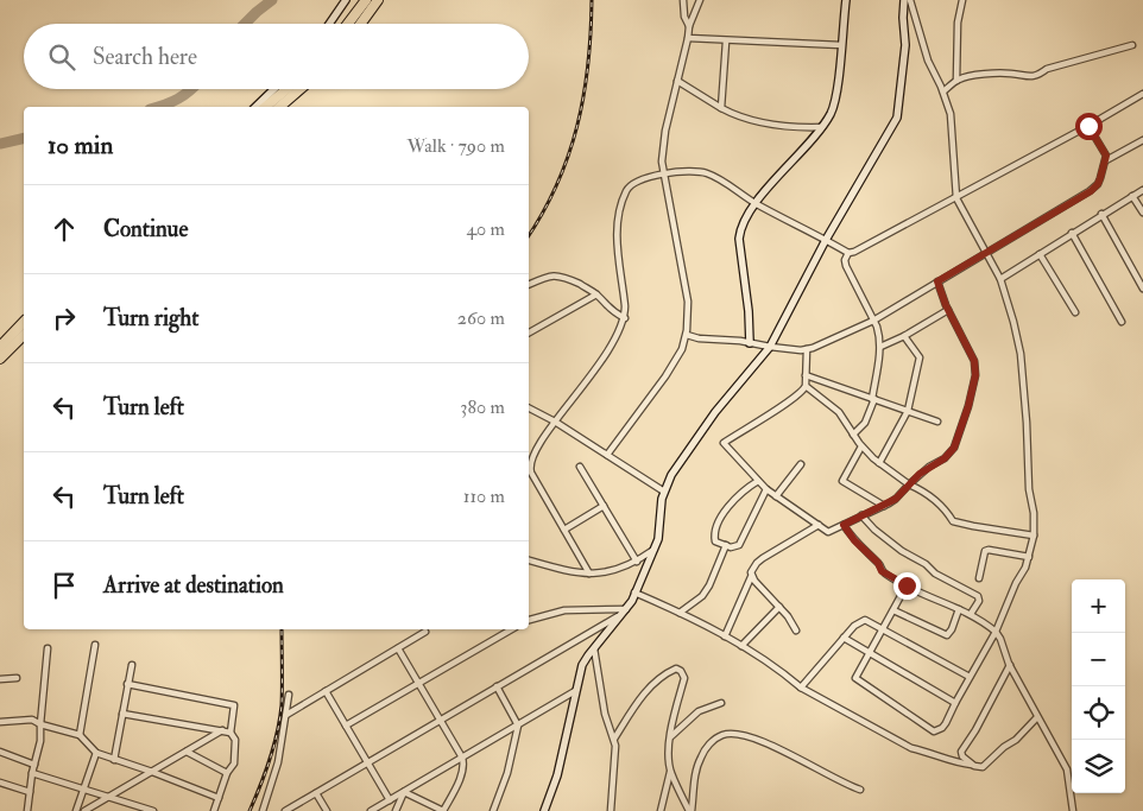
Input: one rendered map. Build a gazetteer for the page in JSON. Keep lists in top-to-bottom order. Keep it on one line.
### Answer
{"page":{"search":"Search here","heading":["10 min","Walk · 790 m"],"list":[["Continue","40 m"],["Turn right","260 m"],["Turn left","380 m"],["Turn left","110 m"],"Arrive at destination"],"map_buttons":["+","−"]}}
